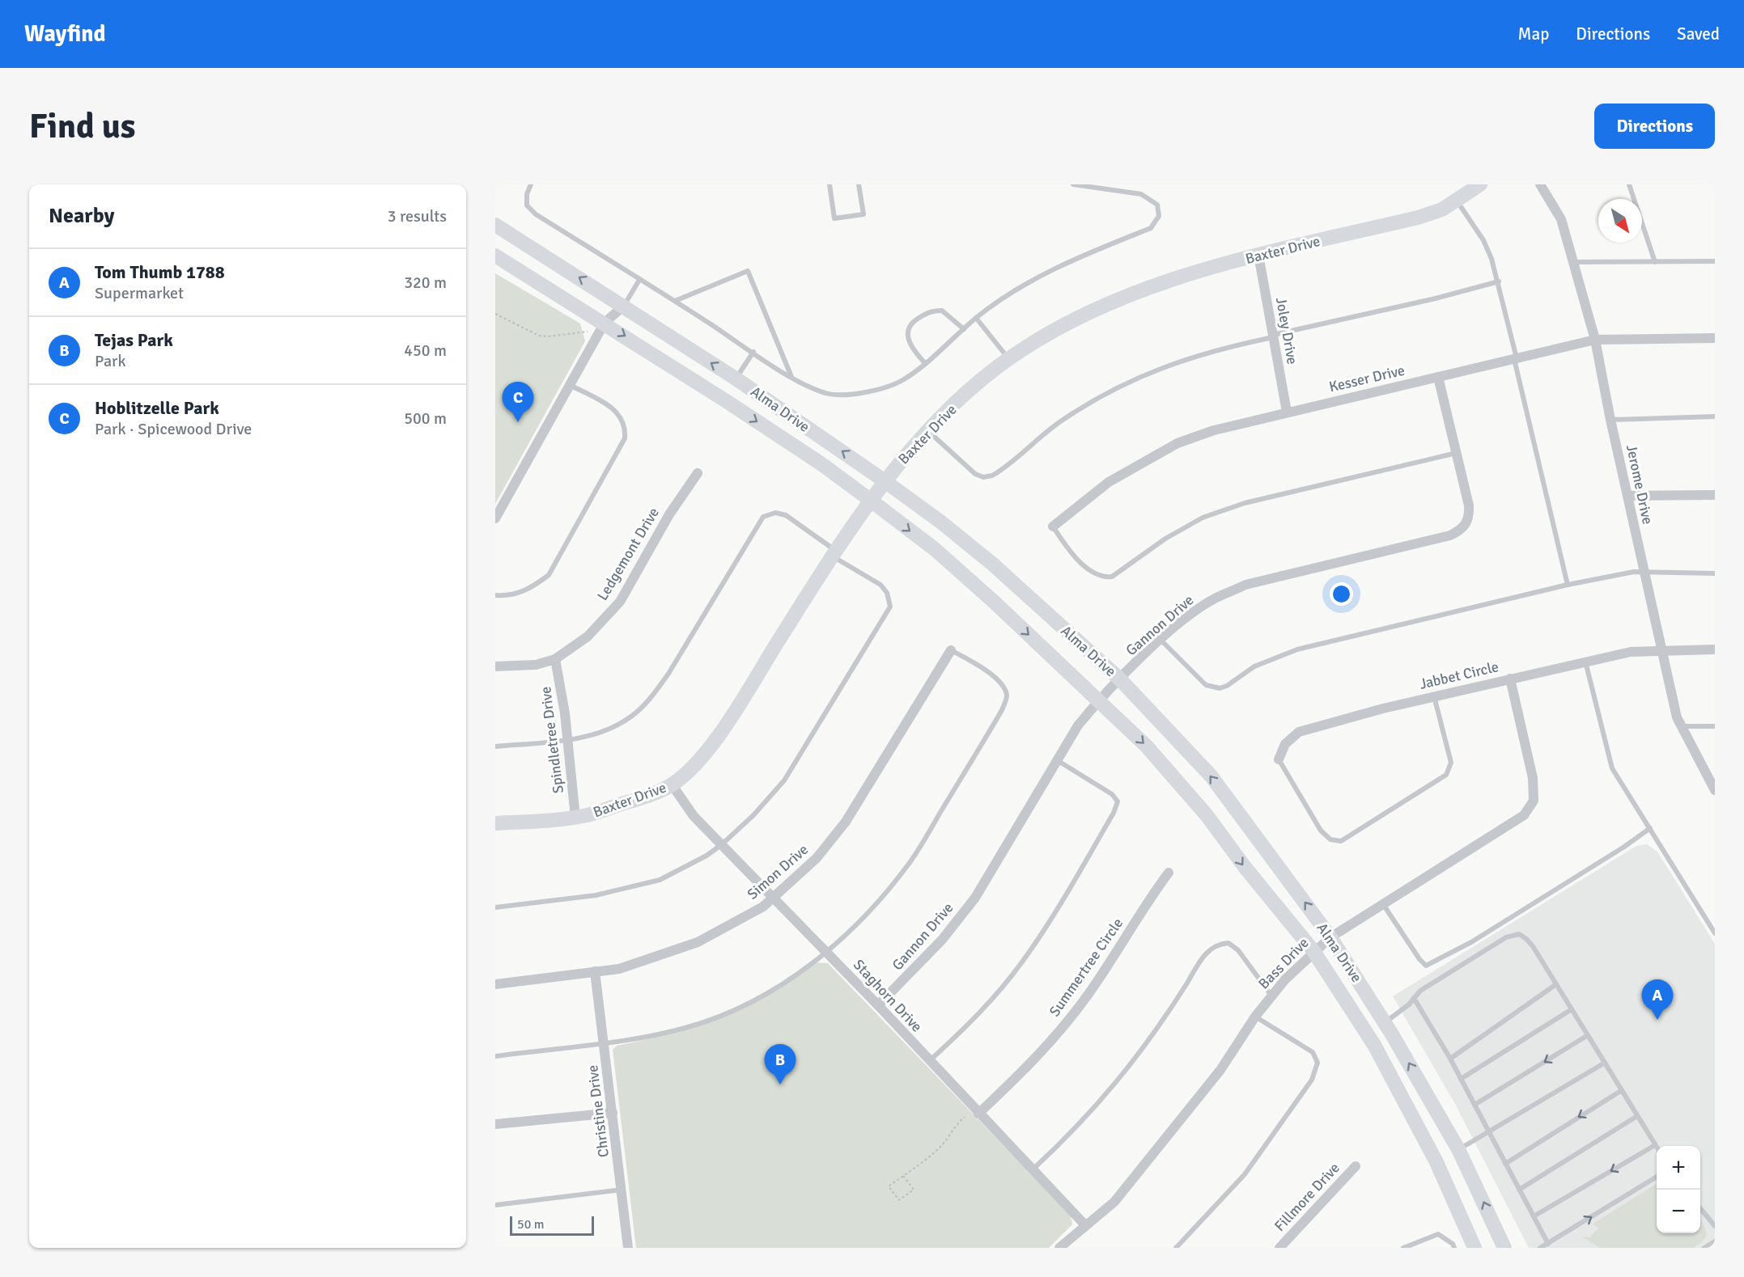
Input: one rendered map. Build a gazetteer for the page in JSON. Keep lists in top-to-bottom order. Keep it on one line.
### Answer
{"streets":{"main road":["Baxter Drive","Alma Drive"],"street":["Joley Drive","Kesser Drive","Jerome Drive","Ledgemont Drive","Gannon Drive","Jabbet Circle","Spindletree Drive","Simon Drive","Bass Drive","Summertree Circle","Staghorn Drive","Christine Drive","Fillmore Drive"]},"crossings":[["Baxter Drive","Joley Drive"],["Baxter Drive","Alma Drive"],["Baxter Drive","Spindletree Drive"],["Baxter Drive","Staghorn Drive"],["Joley Drive","Kesser Drive"],["Kesser Drive","Jerome Drive"],["Kesser Drive","Gannon Drive"],["Alma Drive","Gannon Drive"],["Alma Drive","Bass Drive"],["Jerome Drive","Jabbet Circle"],["Ledgemont Drive","Spindletree Drive"],["Gannon Drive","Staghorn Drive"],["Jabbet Circle","Bass Drive"],["Simon Drive","Staghorn Drive"],["Simon Drive","Christine Drive"],["Bass Drive","Staghorn Drive"],["Summertree Circle","Staghorn Drive"]],"scale_bar":"50 m","north":"bottom right","page":{"header":"Wayfind","nav":["Map","Directions","Saved"],"buttons":"Directions","title":"Find us","heading":["Nearby","3 results"],"list":[{"mark":"A","name":"Tom Thumb 1788","note":"Supermarket","value":"320 m"},{"mark":"B","name":"Tejas Park","note":"Park","value":"450 m"},{"mark":"C","name":"Hoblitzelle Park","note":"Park · Spicewood Drive","value":"500 m"}],"pins":["C","A","B"],"map_buttons":["+","−"],"scale":"50 m"}}
